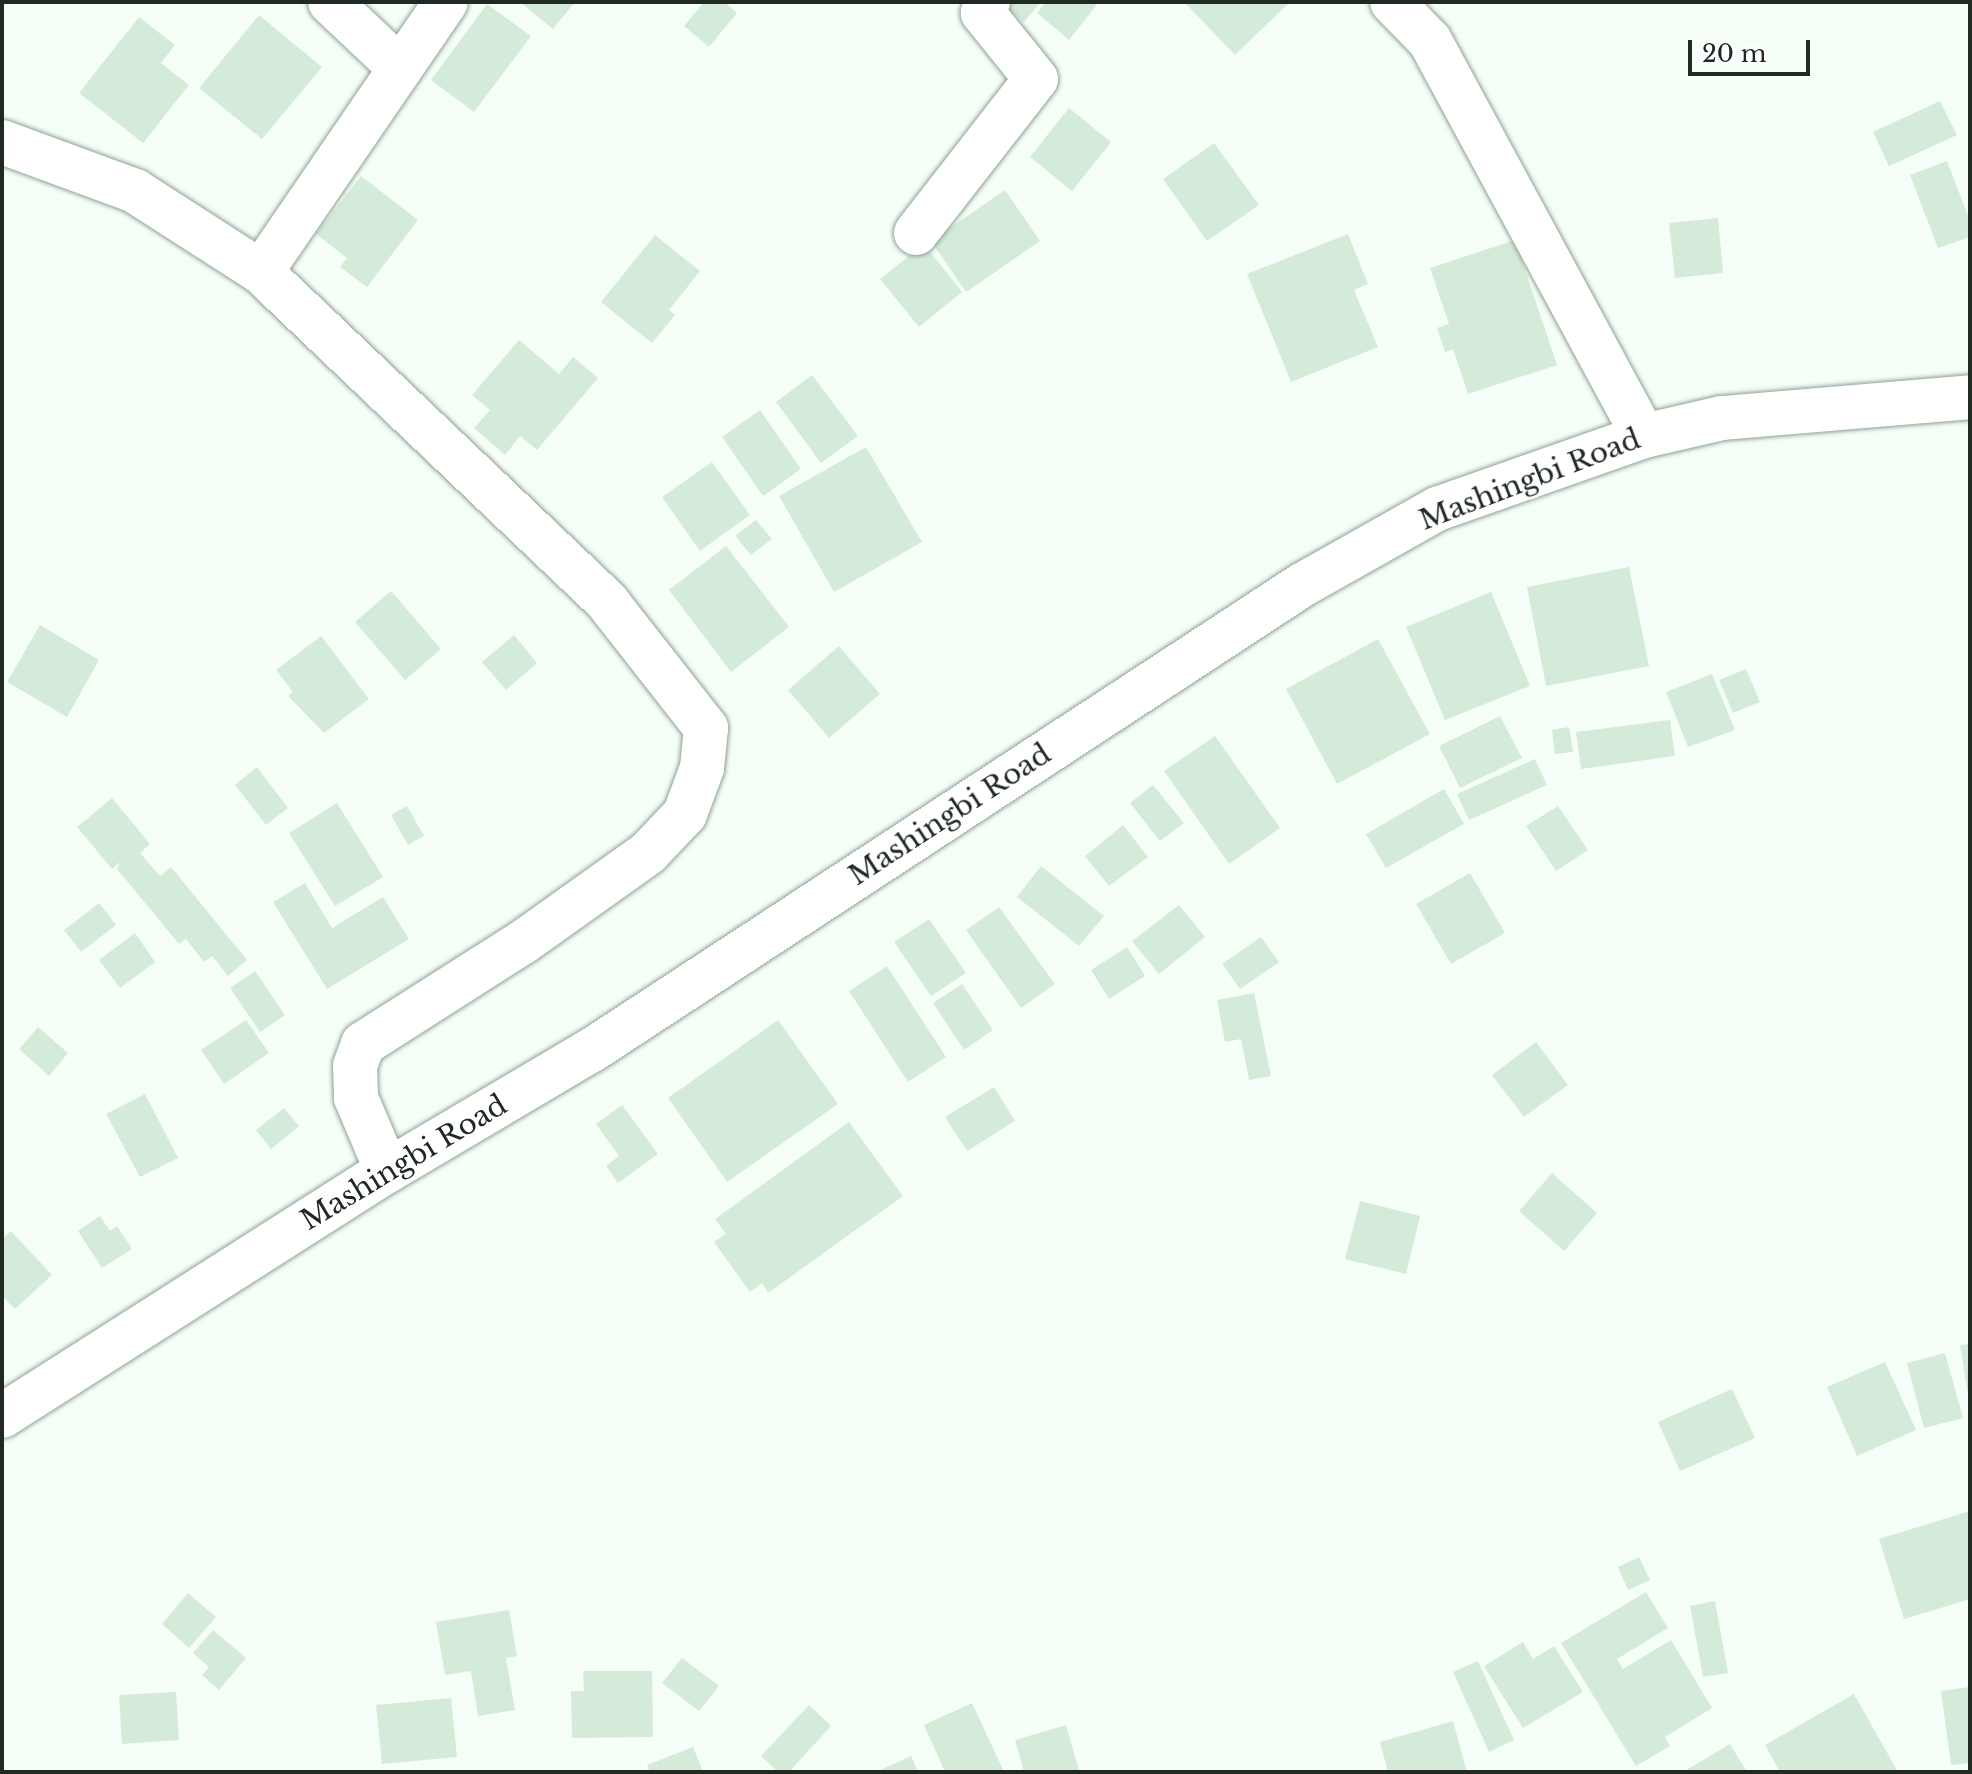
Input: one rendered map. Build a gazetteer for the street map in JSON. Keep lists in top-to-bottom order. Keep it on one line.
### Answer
{"streets":{"street":["Mashingbi Road"]},"scale_bar":"20 m"}
